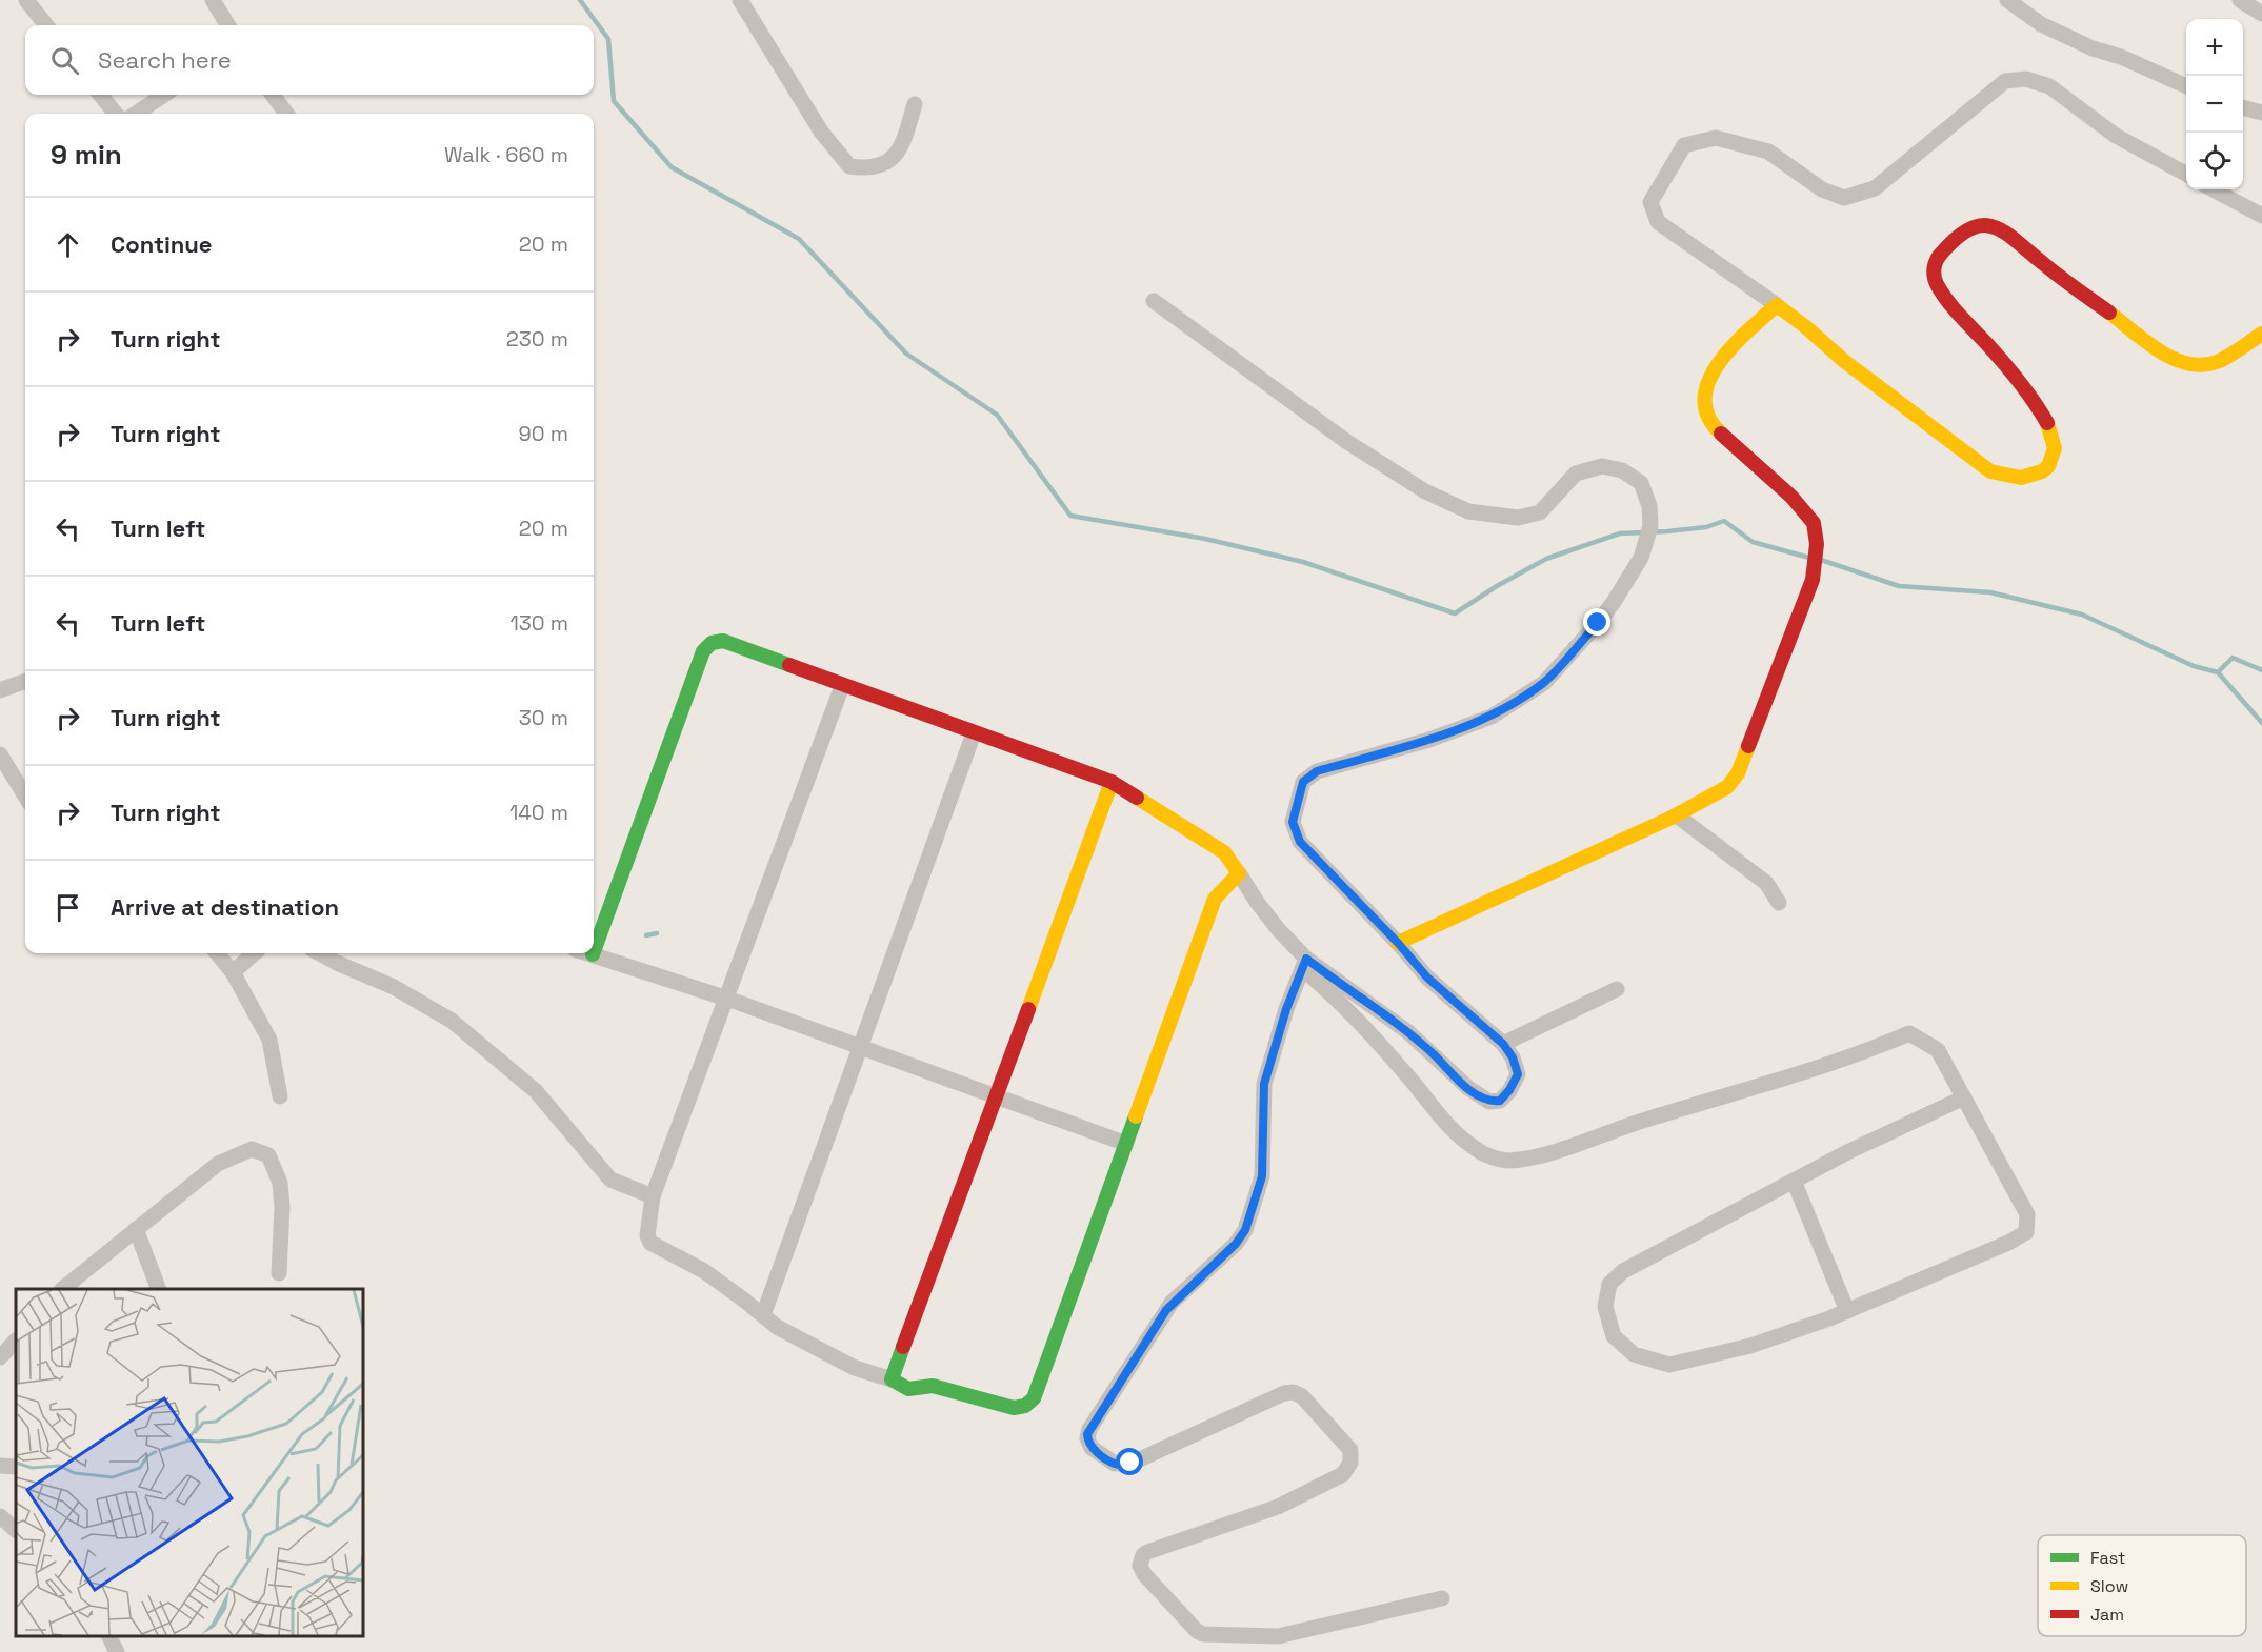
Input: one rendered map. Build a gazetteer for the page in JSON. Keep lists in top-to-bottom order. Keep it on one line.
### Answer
{"legend":["Fast","Slow","Jam"],"page":{"map_buttons":["+","−"],"search":"Search here","heading":["9 min","Walk · 660 m"],"list":[["Continue","20 m"],["Turn right","230 m"],["Turn right","90 m"],["Turn left","20 m"],["Turn left","130 m"],["Turn right","30 m"],["Turn right","140 m"],"Arrive at destination"]}}
